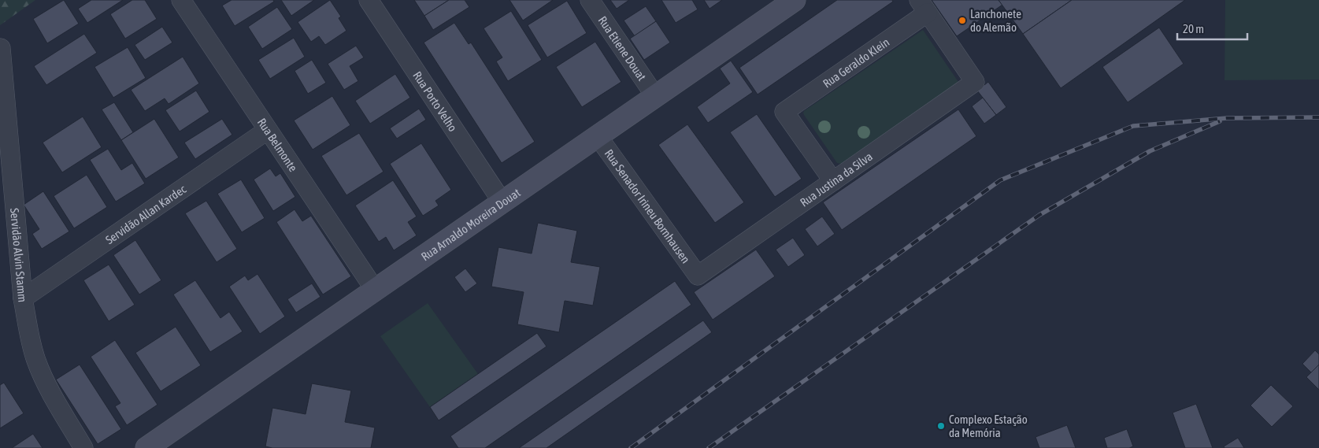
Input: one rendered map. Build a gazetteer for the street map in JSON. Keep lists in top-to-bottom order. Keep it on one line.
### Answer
{"streets":{"street":["Rua Etiene Douat","Rua Geraldo Klein","Rua Porto Velho","Rua Belmonte","Rua Justina da Silva","Rua Senador Irineu Bornhausen","Servidão Allan Kardec","Rua Arnaldo Moreira Douat","Servidão Alvin Stamm"]},"crossings":[["Rua Etiene Douat","Rua Arnaldo Moreira Douat"],["Rua Geraldo Klein","Rua Justina da Silva"],["Rua Porto Velho","Rua Arnaldo Moreira Douat"],["Rua Belmonte","Servidão Allan Kardec"],["Rua Belmonte","Rua Arnaldo Moreira Douat"],["Rua Justina da Silva","Rua Senador Irineu Bornhausen"],["Rua Senador Irineu Bornhausen","Rua Arnaldo Moreira Douat"],["Servidão Allan Kardec","Servidão Alvin Stamm"]],"places":["Lanchonete do Alemão","Complexo Estação da Memória"],"scale_bar":"20 m"}
